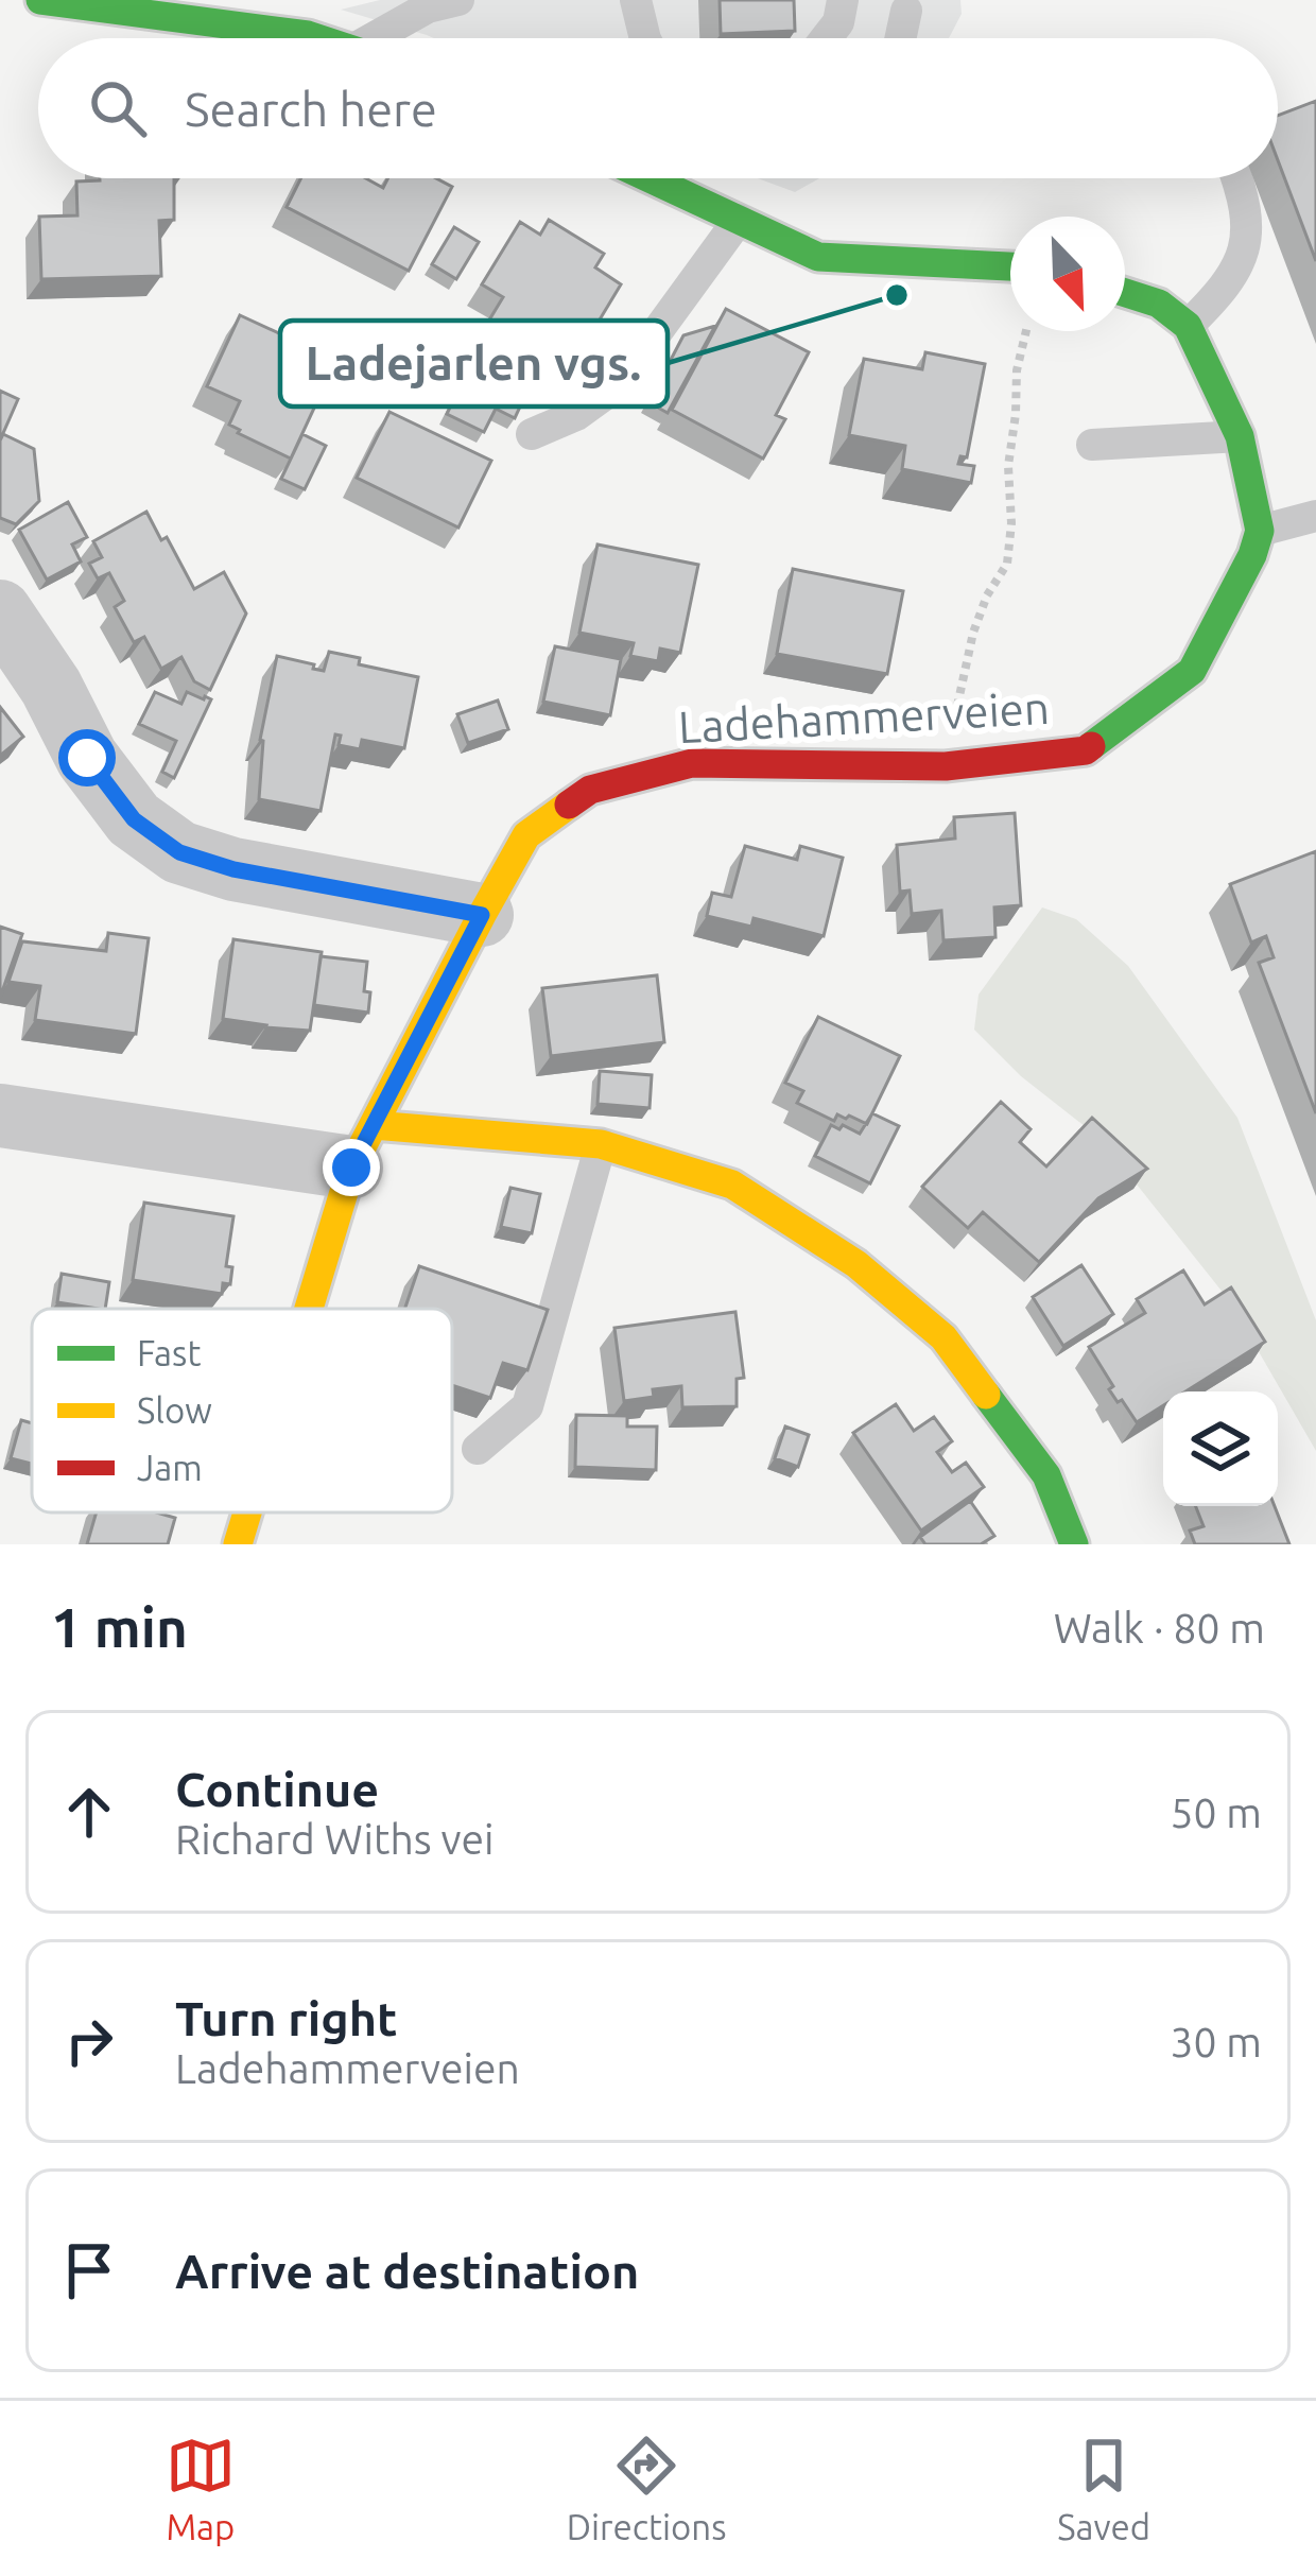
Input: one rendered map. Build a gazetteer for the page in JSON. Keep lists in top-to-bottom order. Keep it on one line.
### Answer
{"streets":{"street":["Ladehammerveien"]},"places":["Ladejarlen vgs."],"legend":["Fast","Slow","Jam"],"north":"bottom right","page":{"search":"Search here","heading":["1 min","Walk · 80 m"],"list":[["Continue","Richard Withs vei","50 m"],["Turn right","Ladehammerveien","30 m"],"Arrive at destination"],"nav":["Map","Directions","Saved"]}}
